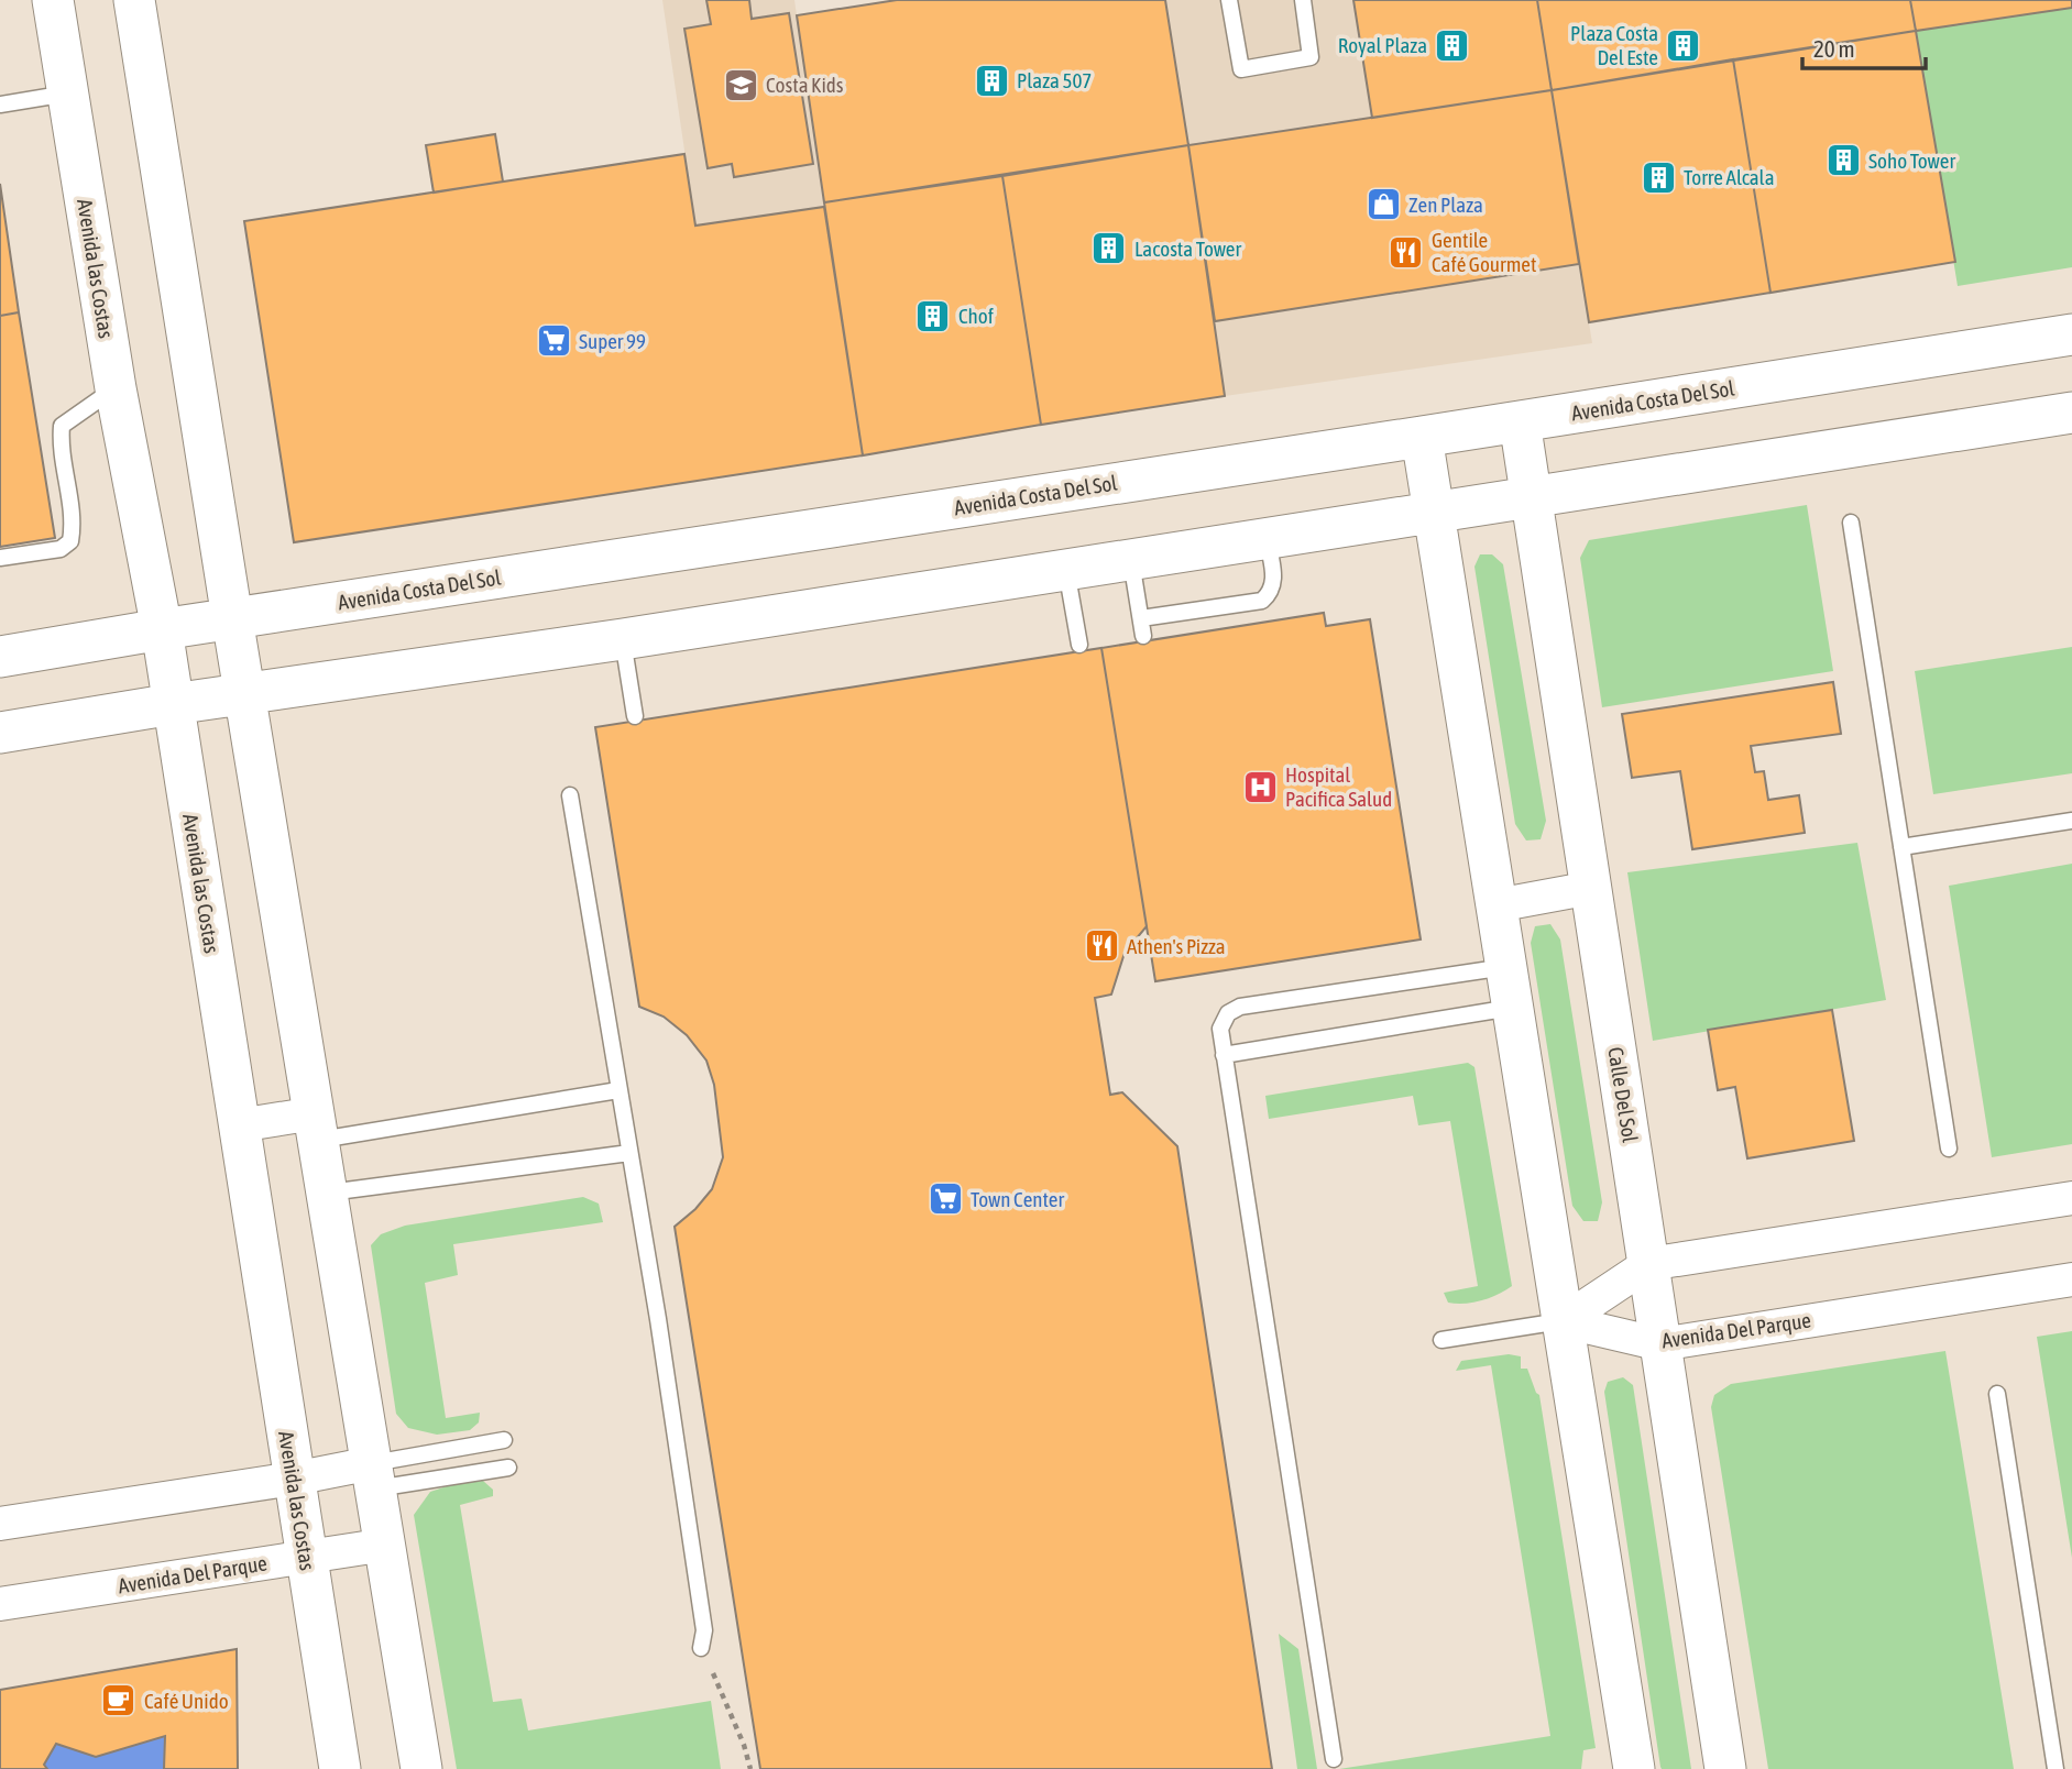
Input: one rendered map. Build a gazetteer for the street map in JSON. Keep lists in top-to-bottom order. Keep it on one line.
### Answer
{"streets":{"street":["Avenida las Costas","Avenida Costa Del Sol","Calle Del Sol","Avenida Del Parque"]},"crossings":[["Avenida las Costas","Avenida Costa Del Sol"],["Avenida las Costas","Avenida Del Parque"],["Avenida Costa Del Sol","Calle Del Sol"],["Calle Del Sol","Avenida Del Parque"]],"places":{"building":["Royal Plaza","Plaza Costa Del Este","Plaza 507","Soho Tower","Torre Alcala","Lacosta Tower","Chof"],"school or university":["Costa Kids"],"shop":["Zen Plaza"],"restaurant":["Gentile Café Gourmet","Athen's Pizza"],"supermarket":["Super 99","Town Center"],"hospital":["Hospital Pacifica Salud"],"cafe":["Café Unido"]},"scale_bar":"20 m"}
